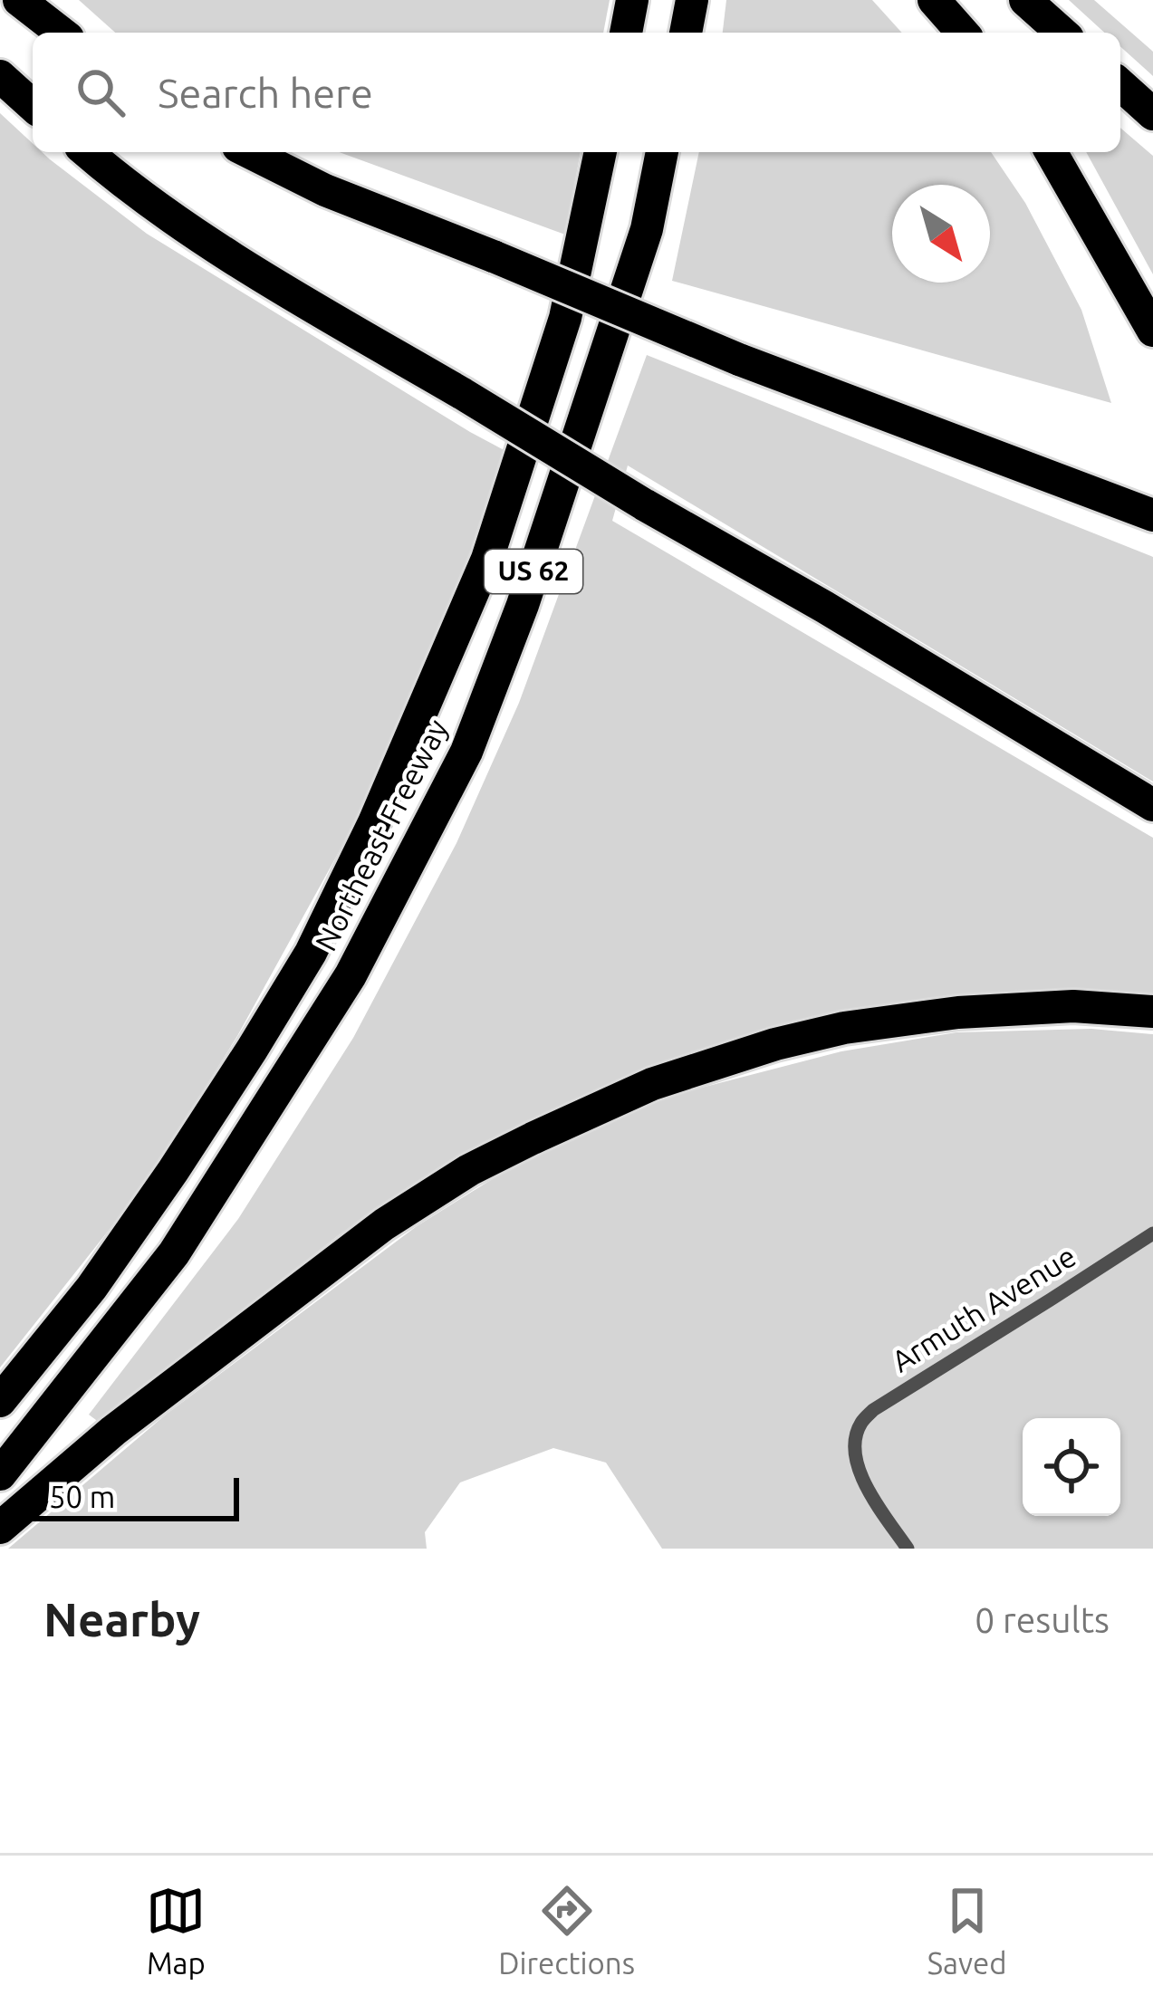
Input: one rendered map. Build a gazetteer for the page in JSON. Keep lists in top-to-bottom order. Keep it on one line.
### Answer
{"streets":{"highway":["US 62","Northeast Freeway"],"lane":["Armuth Avenue"]},"scale_bar":"50 m","north":"bottom right","page":{"search":"Search here","scale":"50 m","heading":["Nearby","0 results"],"nav":["Map","Directions","Saved"]}}
